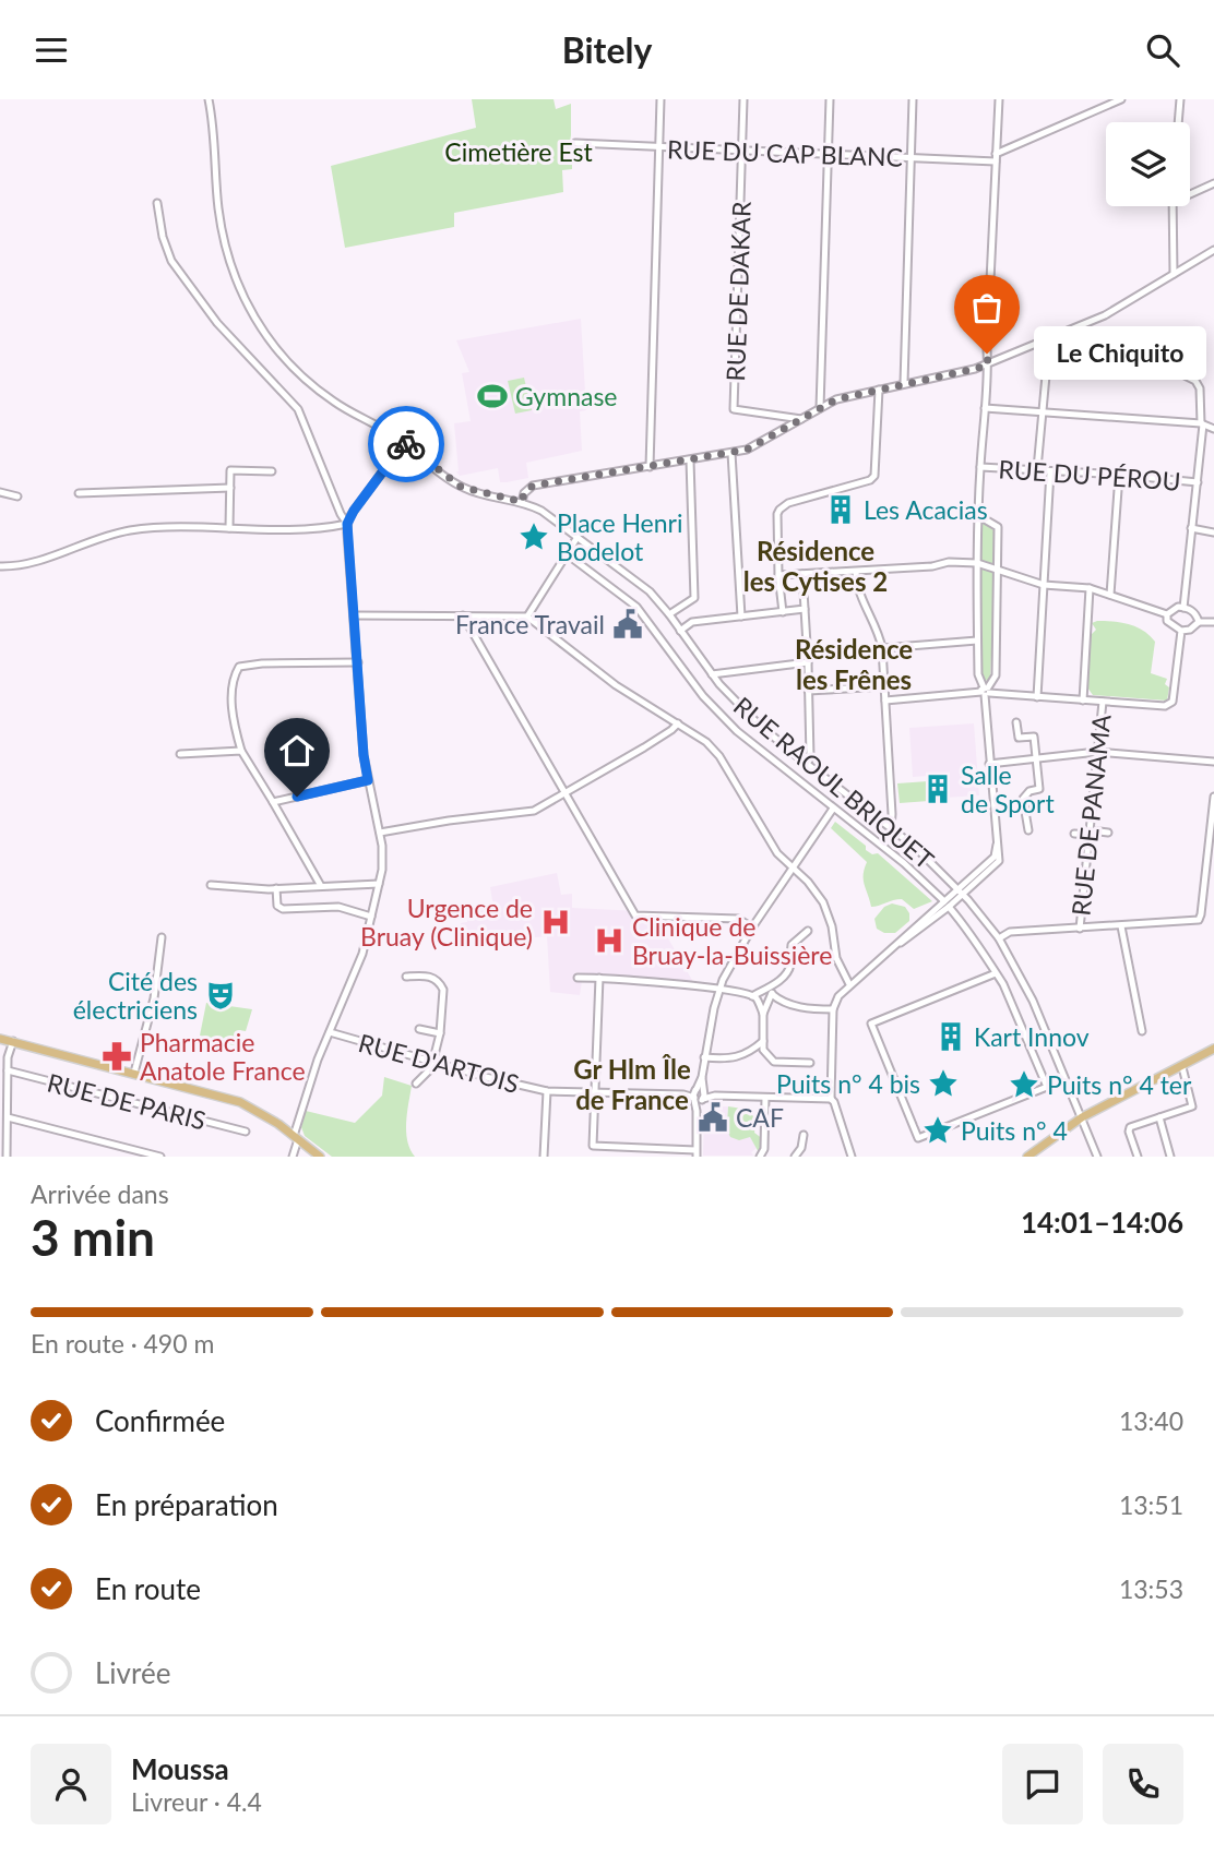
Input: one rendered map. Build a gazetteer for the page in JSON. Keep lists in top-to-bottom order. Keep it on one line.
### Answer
{"streets":{"street":["RUE DU CAP BLANC","RUE DE DAKAR","RUE DU PÉROU","RUE RAOUL BRIQUET","RUE DE PANAMA","RUE D'ARTOIS","RUE DE PARIS"]},"crossings":[["RUE DU CAP BLANC","RUE DE DAKAR"]],"districts":["Résidence les Cytises 2","Résidence les Frênes","Gr Hlm Île de France"],"parks":["Cimetière Est"],"places":{"other":["Le Chiquito"],"sports":["Gymnase"],"building":["Les Acacias","Salle de Sport","Kart Innov"],"place":["Place Henri Bodelot","Puits n° 4 bis","Puits n° 4 ter","Puits n° 4"],"public building":["France Travail","CAF"],"hospital":["Urgence de Bruay (Clinique)","Clinique de Bruay-la-Buissière"],"theatre":["Cité des électriciens"],"pharmacy":["Pharmacie Anatole France"]},"page":{"header":"Bitely","bubble":"Le Chiquito","heading":["3 min","Arrivée dans","14:01–14:06"],"panel":["Moussa","Livreur · 4.4"],"bar":"En route · 490 m","list":[["Confirmée","13:40"],["En préparation","13:51"],["En route","13:53"],"Livrée"]}}
